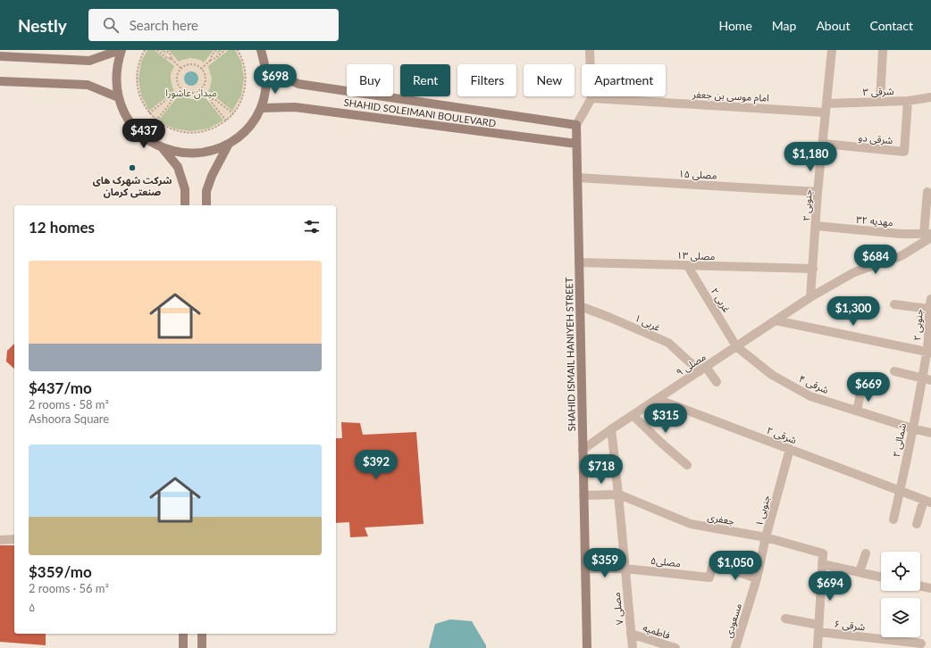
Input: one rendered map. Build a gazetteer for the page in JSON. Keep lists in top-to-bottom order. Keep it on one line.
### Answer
{"streets":{"main road":["SHAHID SOLEIMANI BOULEVARD","SHAHID ISMAIL HANIYEH STREET"],"street":["شرقی ۳","امام موسی بن جعفر","شرقی دو","مصلی ۱۵","جنوبی ۲","مهدیه ۳۲","مصلی ۱۳","۲ غربی","۱ غربی","۲ جنوبی","مصلی ۹","۴ شرقی","۲ شرقی","۲ شمالی","۱ جنوبی","جعفری","مصلی۵","مصلی ۷","مسعودی","۶ شرقی","فاطمیه"]},"crossings":[["شرقی ۳","امام موسی بن جعفر"],["شرقی ۳","شرقی دو"],["شرقی ۳","جنوبی ۲"],["امام موسی بن جعفر","جنوبی ۲"],["SHAHID SOLEIMANI BOULEVARD","SHAHID ISMAIL HANIYEH STREET"],["شرقی دو","جنوبی ۲"],["مصلی ۱۵","جنوبی ۲"],["مصلی ۱۵","SHAHID ISMAIL HANIYEH STREET"],["جنوبی ۲","مهدیه ۳۲"],["جنوبی ۲","مصلی ۱۳"],["جنوبی ۲","مصلی ۹"],["مصلی ۱۳","۲ غربی"],["مصلی ۱۳","SHAHID ISMAIL HANIYEH STREET"],["۲ غربی","مصلی ۹"],["۲ غربی","۴ شرقی"],["۱ غربی","SHAHID ISMAIL HANIYEH STREET"],["۱ غربی","مصلی ۹"],["۲ جنوبی","۲ شمالی"],["SHAHID ISMAIL HANIYEH STREET","مصلی ۹"],["مصلی ۹","۴ شرقی"],["مصلی ۹","۲ شرقی"],["مصلی ۹","مصلی ۷"],["۴ شرقی","۲ شمالی"],["۲ شرقی","۲ شمالی"],["۲ شرقی","۱ جنوبی"],["۱ جنوبی","جعفری"],["۱ جنوبی","مصلی۵"],["۱ جنوبی","مسعودی"],["جعفری","مصلی ۷"],["مصلی۵","مصلی ۷"],["مصلی۵","مسعودی"],["مصلی ۷","فاطمیه"]],"parks":["میدان عاشورا"],"places":["شرکت شهرک های صنعتی کرمان"],"page":{"header":"Nestly","search":"Search here","nav":["Home","Map","About","Contact"],"price":["$698","$437","$1,180","$684","$1,300","$669","$315","$392","$718","$359","$1,050","$694"],"chip":["Buy","Rent","Filters","New","Apartment"],"heading":"12 homes","list":[{"name":"$437/mo","note":"2 rooms · 58 m² · Ashoora Square"},{"name":"$359/mo","note":"2 rooms · 56 m² · ۵"}]}}
